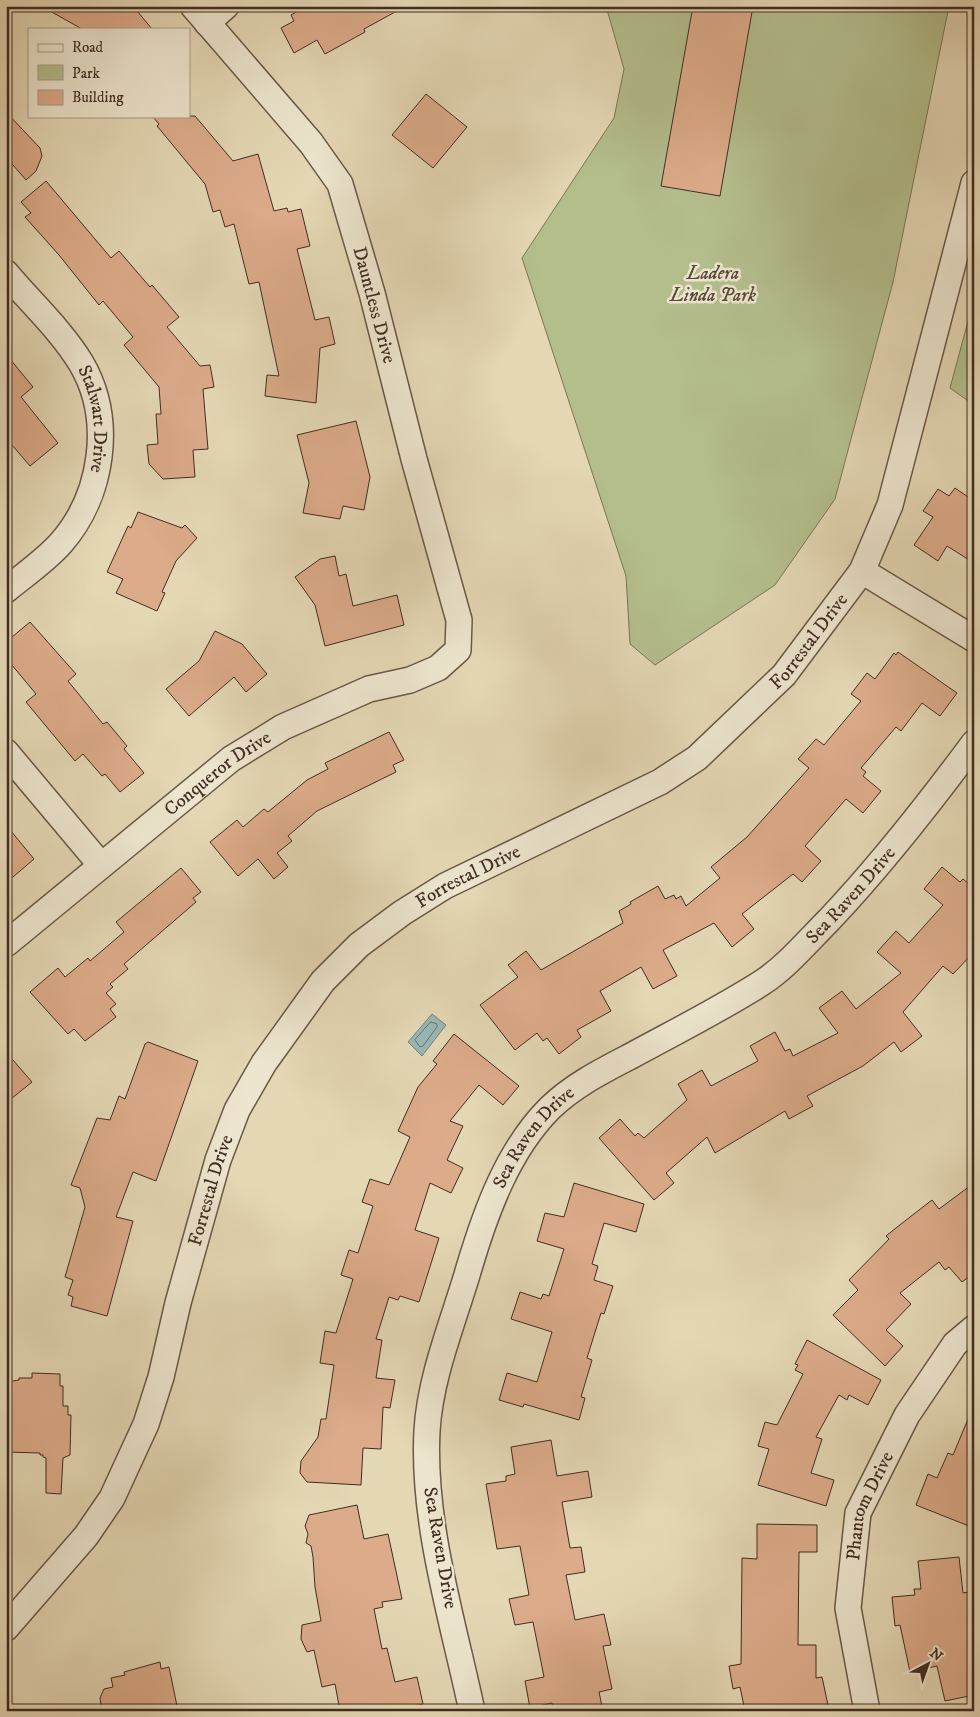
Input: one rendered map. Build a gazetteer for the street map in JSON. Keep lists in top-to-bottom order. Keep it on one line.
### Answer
{"streets":{"street":["Dauntless Drive","Stalwart Drive","Forrestal Drive","Conqueror Drive","Sea Raven Drive","Phantom Drive"]},"crossings":[["Dauntless Drive","Conqueror Drive"]],"parks":["Ladera Linda Park"],"legend":["Road","Park","Building"],"north":"top right"}
